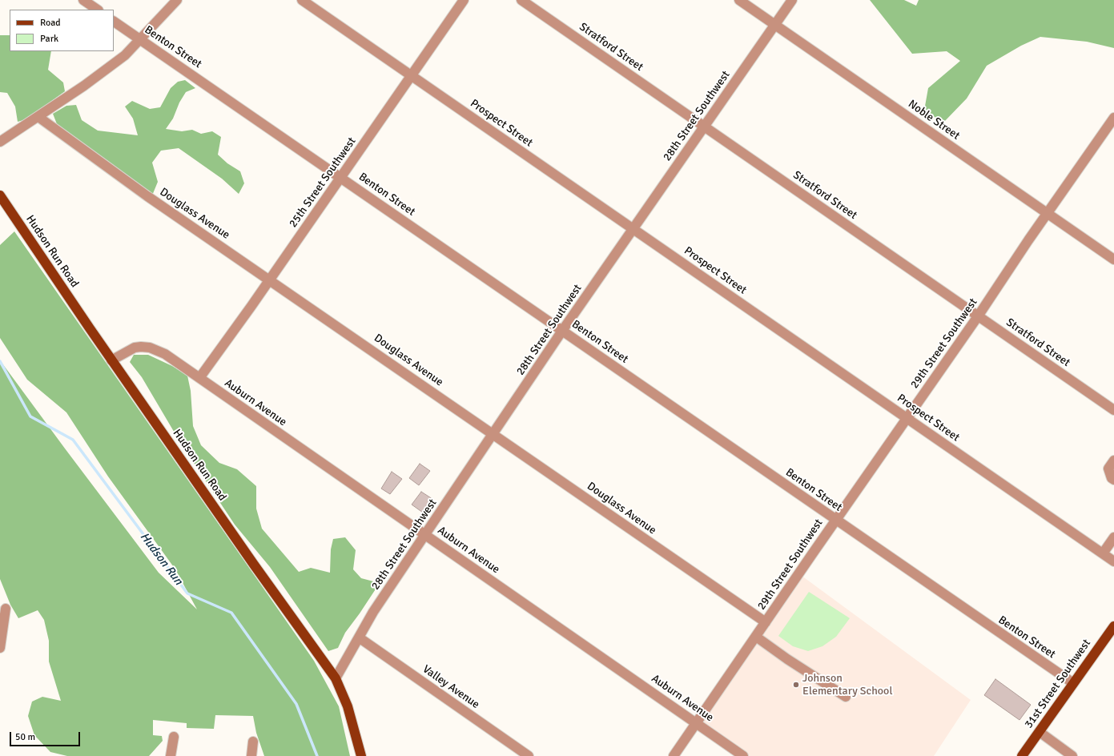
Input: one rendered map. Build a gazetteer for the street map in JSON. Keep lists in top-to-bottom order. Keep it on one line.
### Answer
{"streets":{"main road":["Hudson Run Road","31st Street Southwest"],"street":["Benton Street","Stratford Street","28th Street Southwest","Noble Street","Prospect Street","25th Street Southwest","Douglass Avenue","29th Street Southwest","Auburn Avenue","Valley Avenue"]},"crossings":[["Benton Street","28th Street Southwest"],["Benton Street","25th Street Southwest"],["Benton Street","29th Street Southwest"],["Benton Street","31st Street Southwest"],["Stratford Street","28th Street Southwest"],["Stratford Street","29th Street Southwest"],["28th Street Southwest","Noble Street"],["28th Street Southwest","Prospect Street"],["28th Street Southwest","Douglass Avenue"],["28th Street Southwest","Hudson Run Road"],["28th Street Southwest","Auburn Avenue"],["28th Street Southwest","Valley Avenue"],["Noble Street","29th Street Southwest"],["Prospect Street","25th Street Southwest"],["Prospect Street","29th Street Southwest"],["25th Street Southwest","Douglass Avenue"],["25th Street Southwest","Auburn Avenue"],["Douglass Avenue","29th Street Southwest"],["Hudson Run Road","Auburn Avenue"],["29th Street Southwest","Auburn Avenue"]],"water":["Hudson Run"],"places":["Johnson Elementary School"],"legend":["Road","Park"],"scale_bar":"50 m"}
